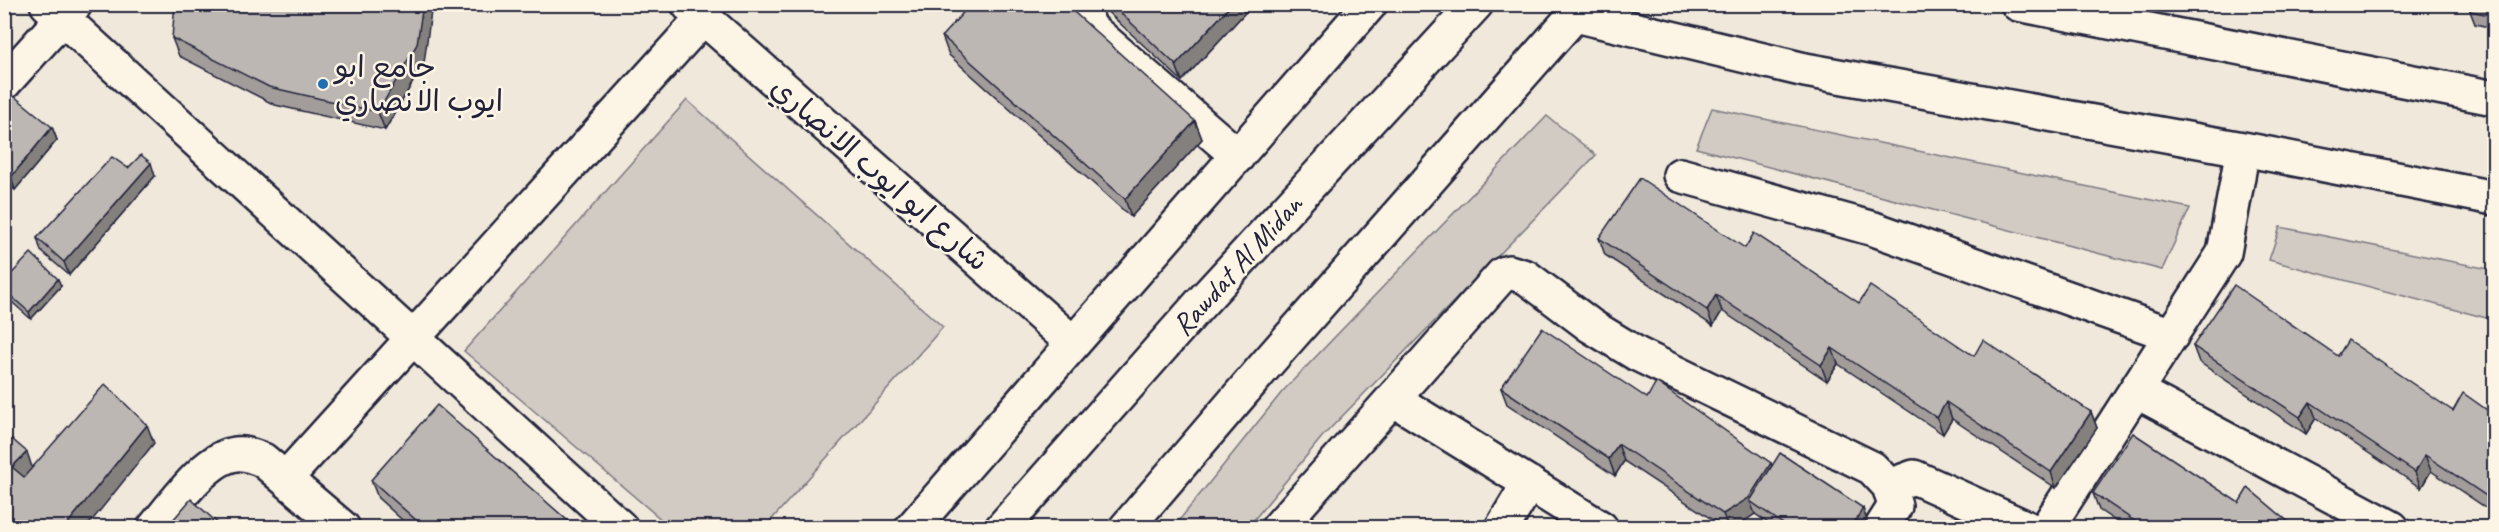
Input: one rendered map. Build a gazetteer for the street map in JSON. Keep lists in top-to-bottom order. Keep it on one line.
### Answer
{"streets":{"street":["شارع ابو ايوب الانصاري","Rawdat Al Midan"]},"places":["جامع ابو ايوب الانصاري"]}
